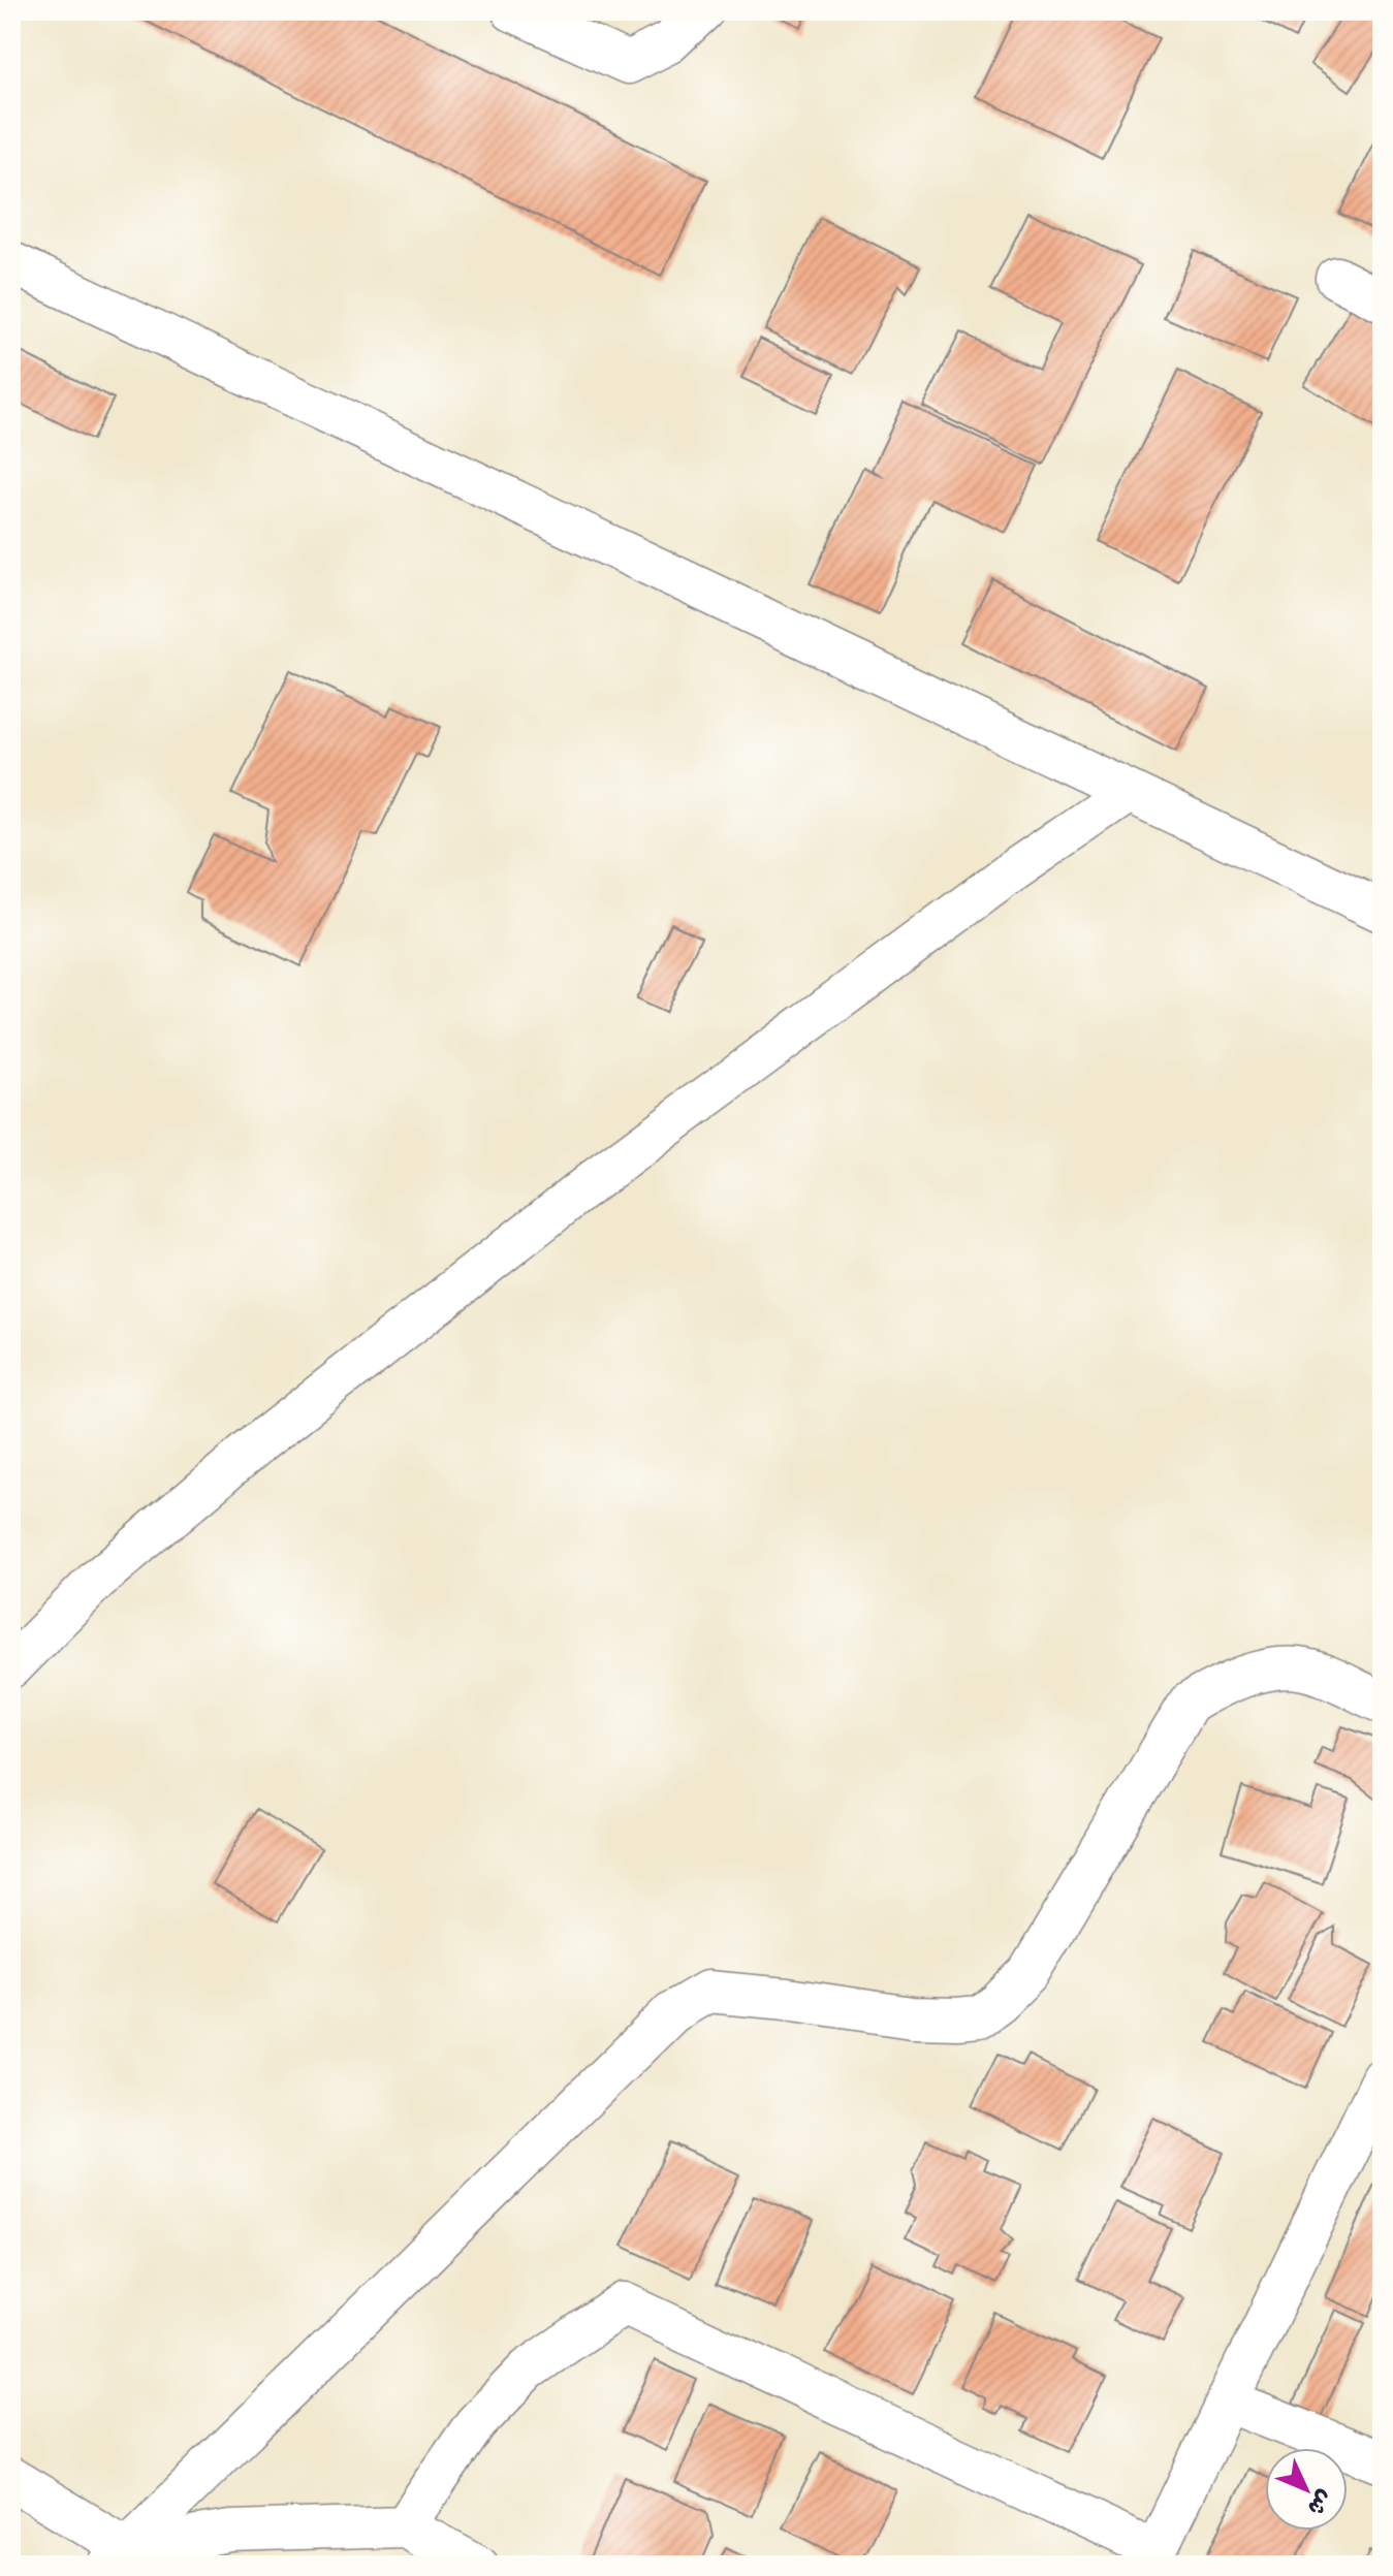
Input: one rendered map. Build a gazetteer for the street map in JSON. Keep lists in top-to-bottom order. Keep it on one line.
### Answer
{"north":"bottom right"}
